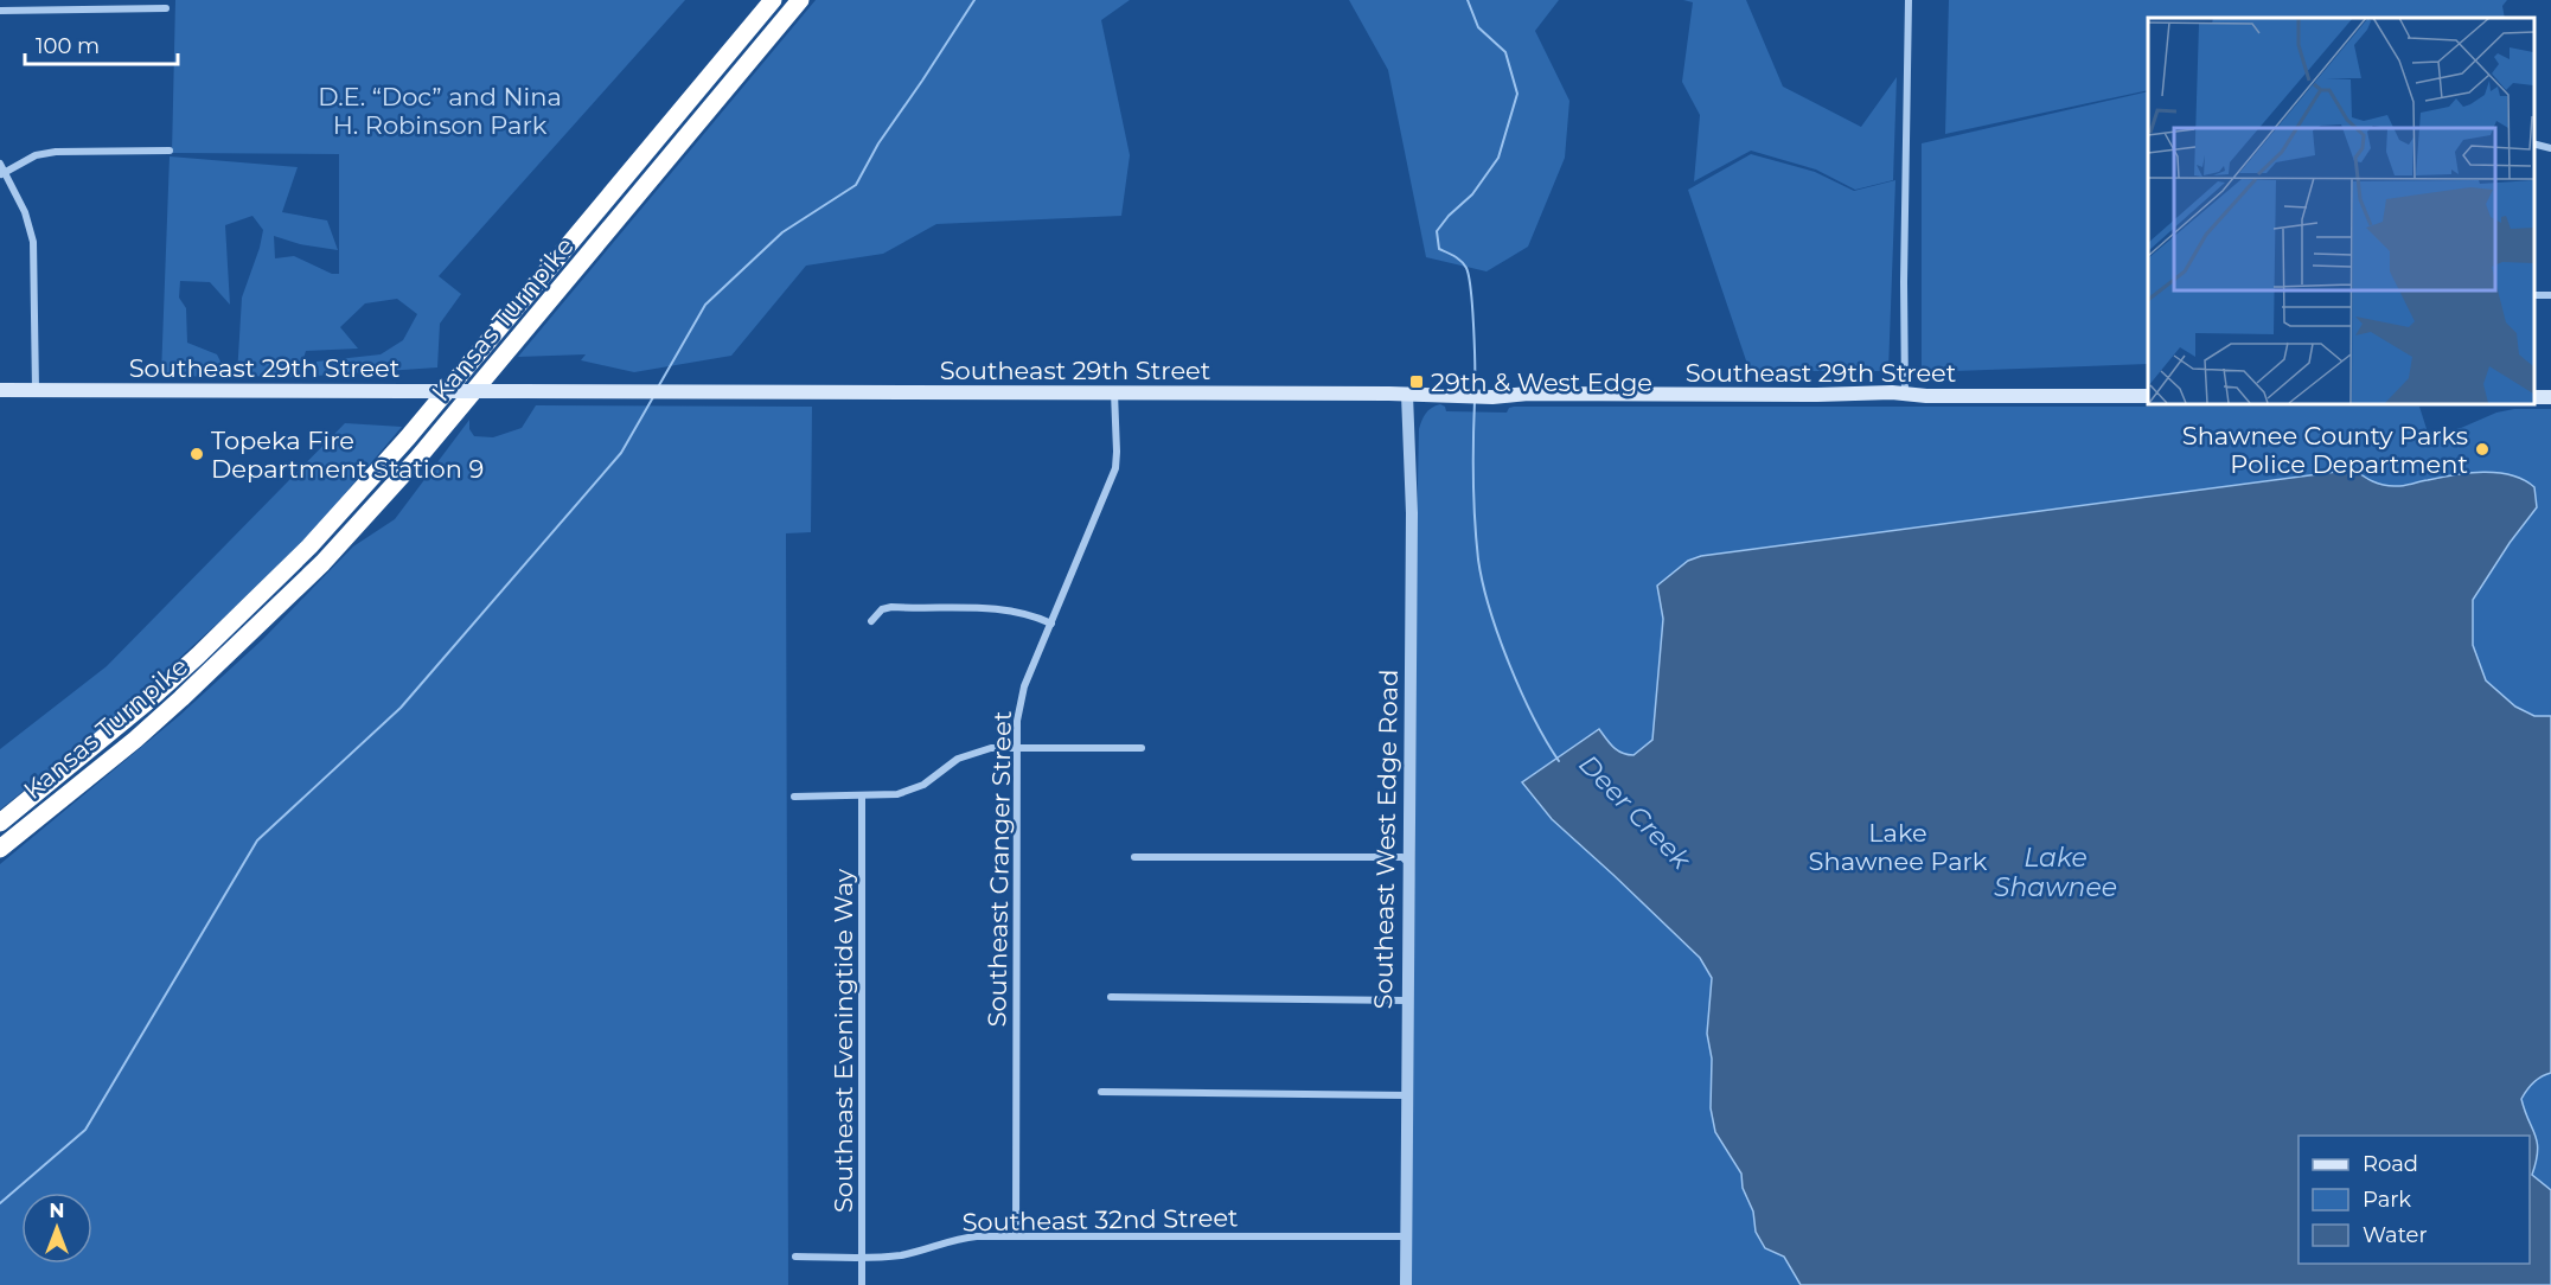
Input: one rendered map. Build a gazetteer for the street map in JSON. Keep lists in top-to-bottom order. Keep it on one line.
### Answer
{"streets":{"highway":["Kansas Turnpike"],"main road":["Southeast 29th Street"],"street":["Southeast West Edge Road","Southeast Granger Street","Southeast Eveningtide Way","Southeast 32nd Street"]},"crossings":[["Southeast 29th Street","Southeast West Edge Road"],["Southeast 29th Street","Southeast Granger Street"],["Southeast West Edge Road","Southeast 32nd Street"],["Southeast Granger Street","Southeast 32nd Street"],["Southeast Eveningtide Way","Southeast 32nd Street"]],"water":["Deer Creek","Lake Shawnee"],"parks":["D.E. “Doc” and Nina H. Robinson Park","Lake Shawnee Park"],"places":{"transit":["29th & West Edge"],"other":["Shawnee County Parks Police Department","Topeka Fire Department Station 9"]},"legend":["Road","Park","Water"],"scale_bar":"100 m","north":"top"}
